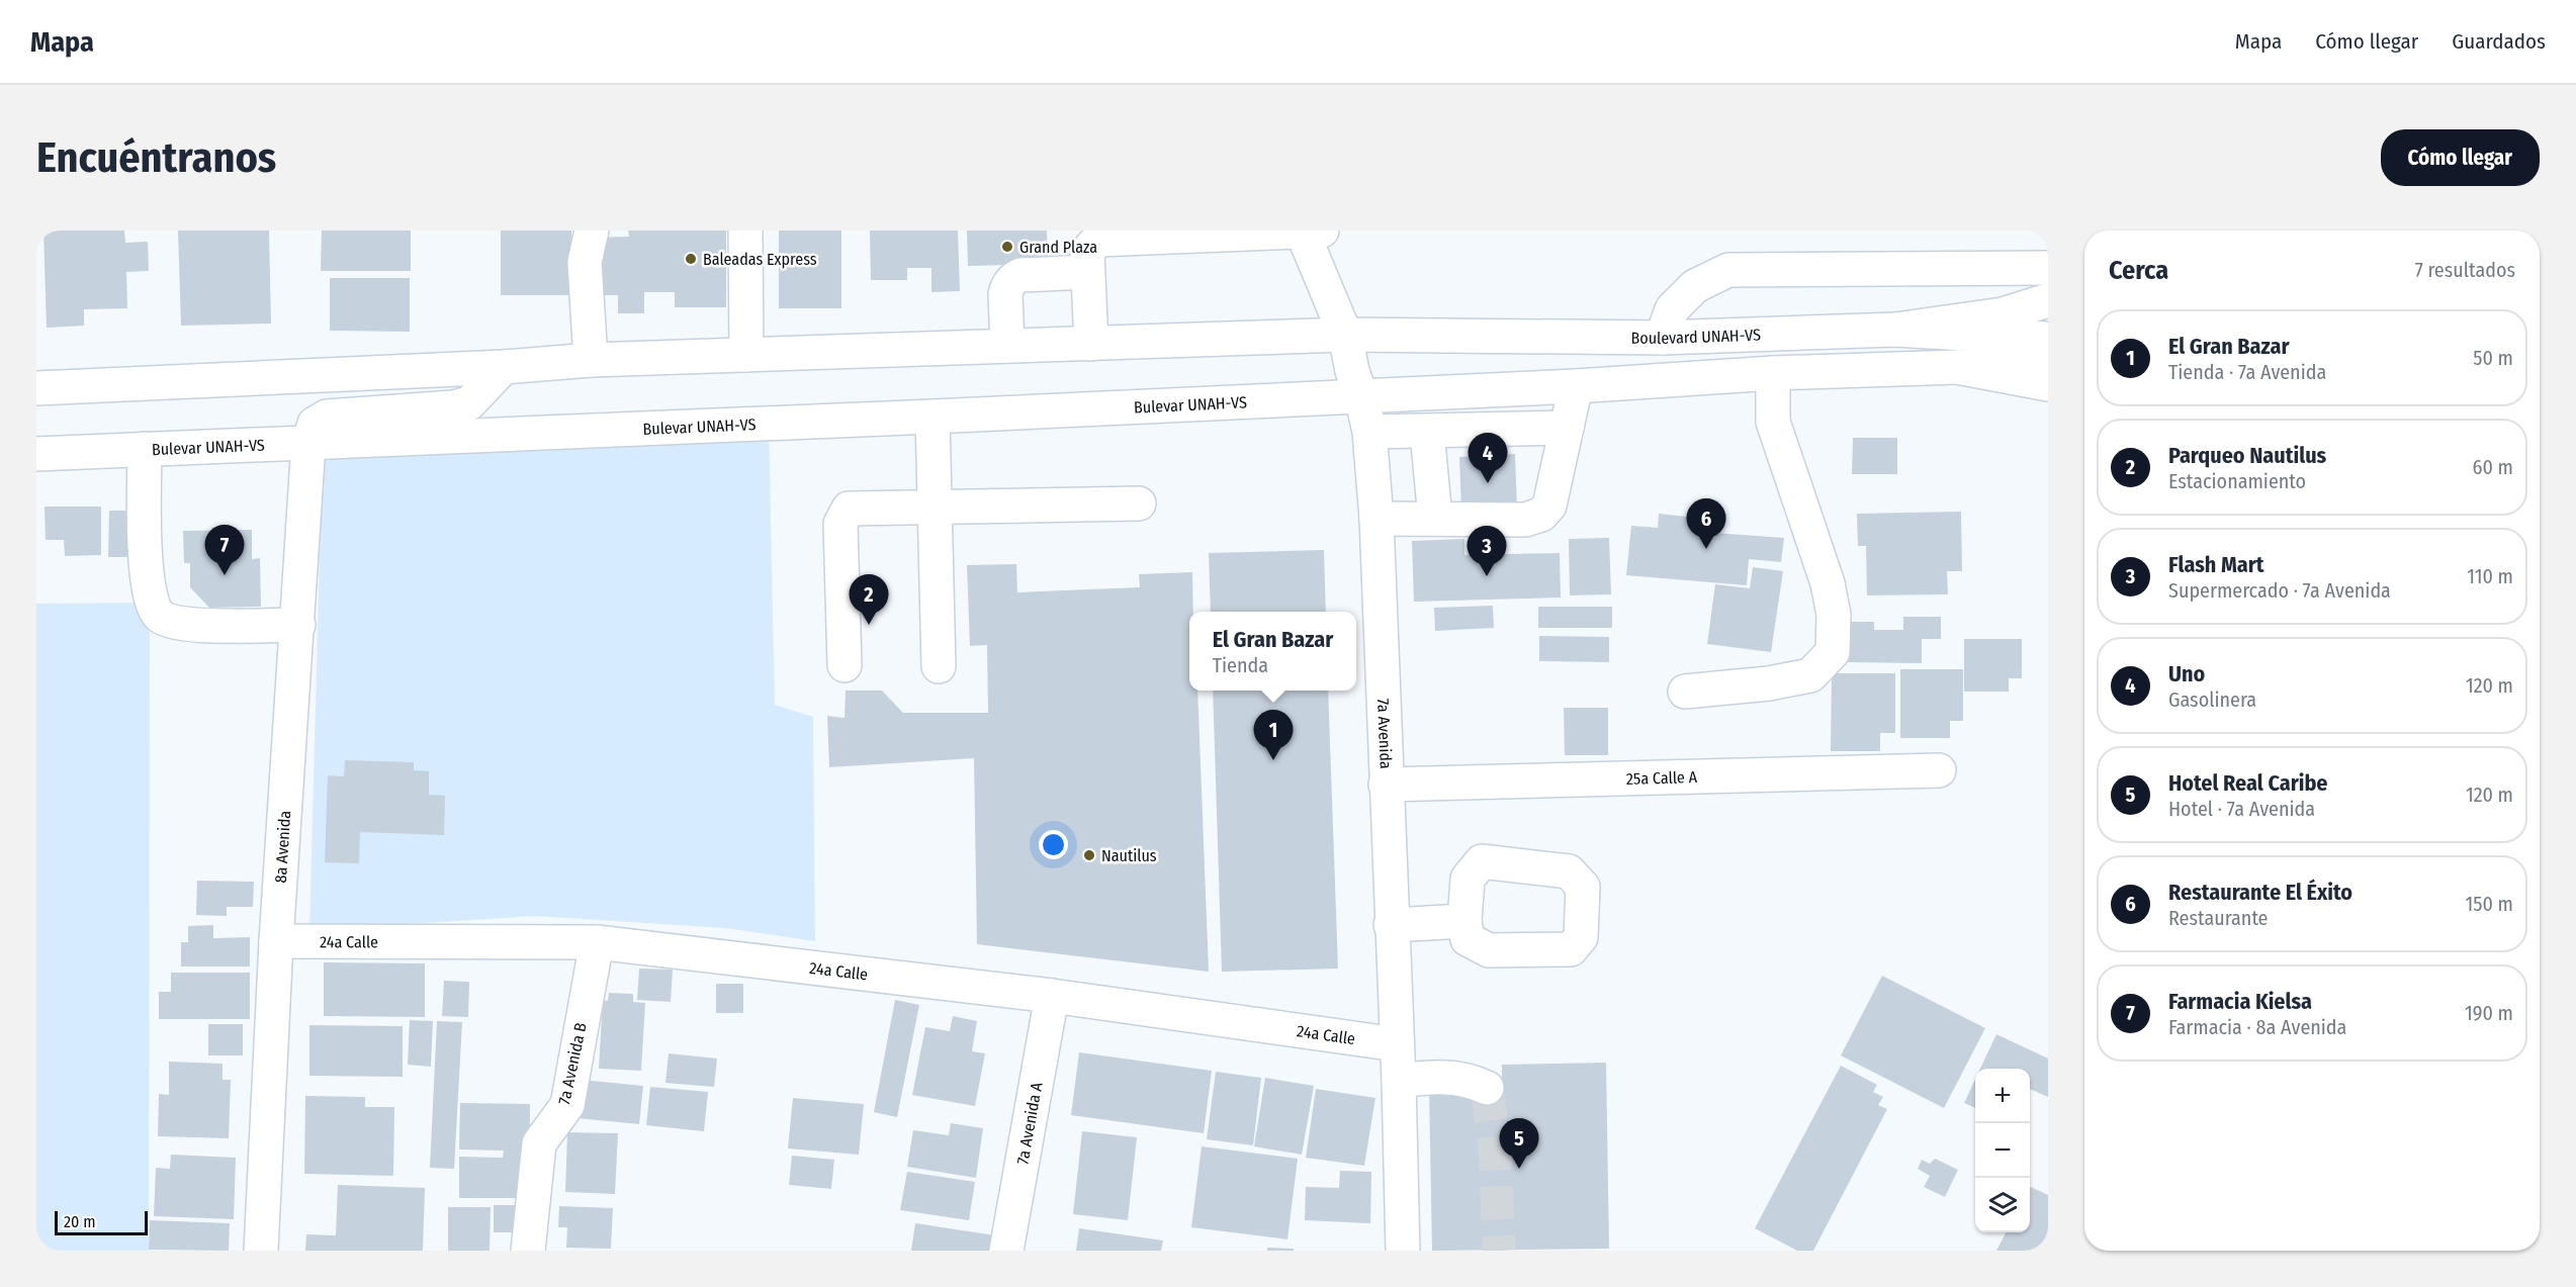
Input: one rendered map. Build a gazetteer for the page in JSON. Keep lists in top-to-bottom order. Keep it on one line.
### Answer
{"streets":{"main road":["Boulevard UNAH-VS","Bulevar UNAH-VS","7a Avenida","25a Calle A","8a Avenida","24a Calle","7a Avenida B","7a Avenida A"]},"crossings":[["Boulevard UNAH-VS","7a Avenida"],["Bulevar UNAH-VS","7a Avenida"],["Bulevar UNAH-VS","8a Avenida"],["7a Avenida","25a Calle A"],["7a Avenida","24a Calle"],["8a Avenida","24a Calle"],["24a Calle","7a Avenida B"],["24a Calle","7a Avenida A"]],"places":["Grand Plaza","Baleadas Express","Nautilus"],"scale_bar":"20 m","page":{"header":"Mapa","nav":["Mapa","Cómo llegar","Guardados"],"buttons":"Cómo llegar","title":"Encuéntranos","heading":["Cerca","7 resultados"],"list":[{"mark":"1","name":"El Gran Bazar","note":"Tienda · 7a Avenida","value":"50 m"},{"mark":"2","name":"Parqueo Nautilus","note":"Estacionamiento","value":"60 m"},{"mark":"3","name":"Flash Mart","note":"Supermercado · 7a Avenida","value":"110 m"},{"mark":"4","name":"Uno","note":"Gasolinera","value":"120 m"},{"mark":"5","name":"Hotel Real Caribe","note":"Hotel · 7a Avenida","value":"120 m"},{"mark":"6","name":"Restaurante El Éxito","note":"Restaurante","value":"150 m"},{"mark":"7","name":"Farmacia Kielsa","note":"Farmacia · 8a Avenida","value":"190 m"}],"pins":["4","6","7","3","2","1","5"],"popup":["El Gran Bazar","Tienda"],"map_buttons":["+","−"],"scale":"20 m"}}
